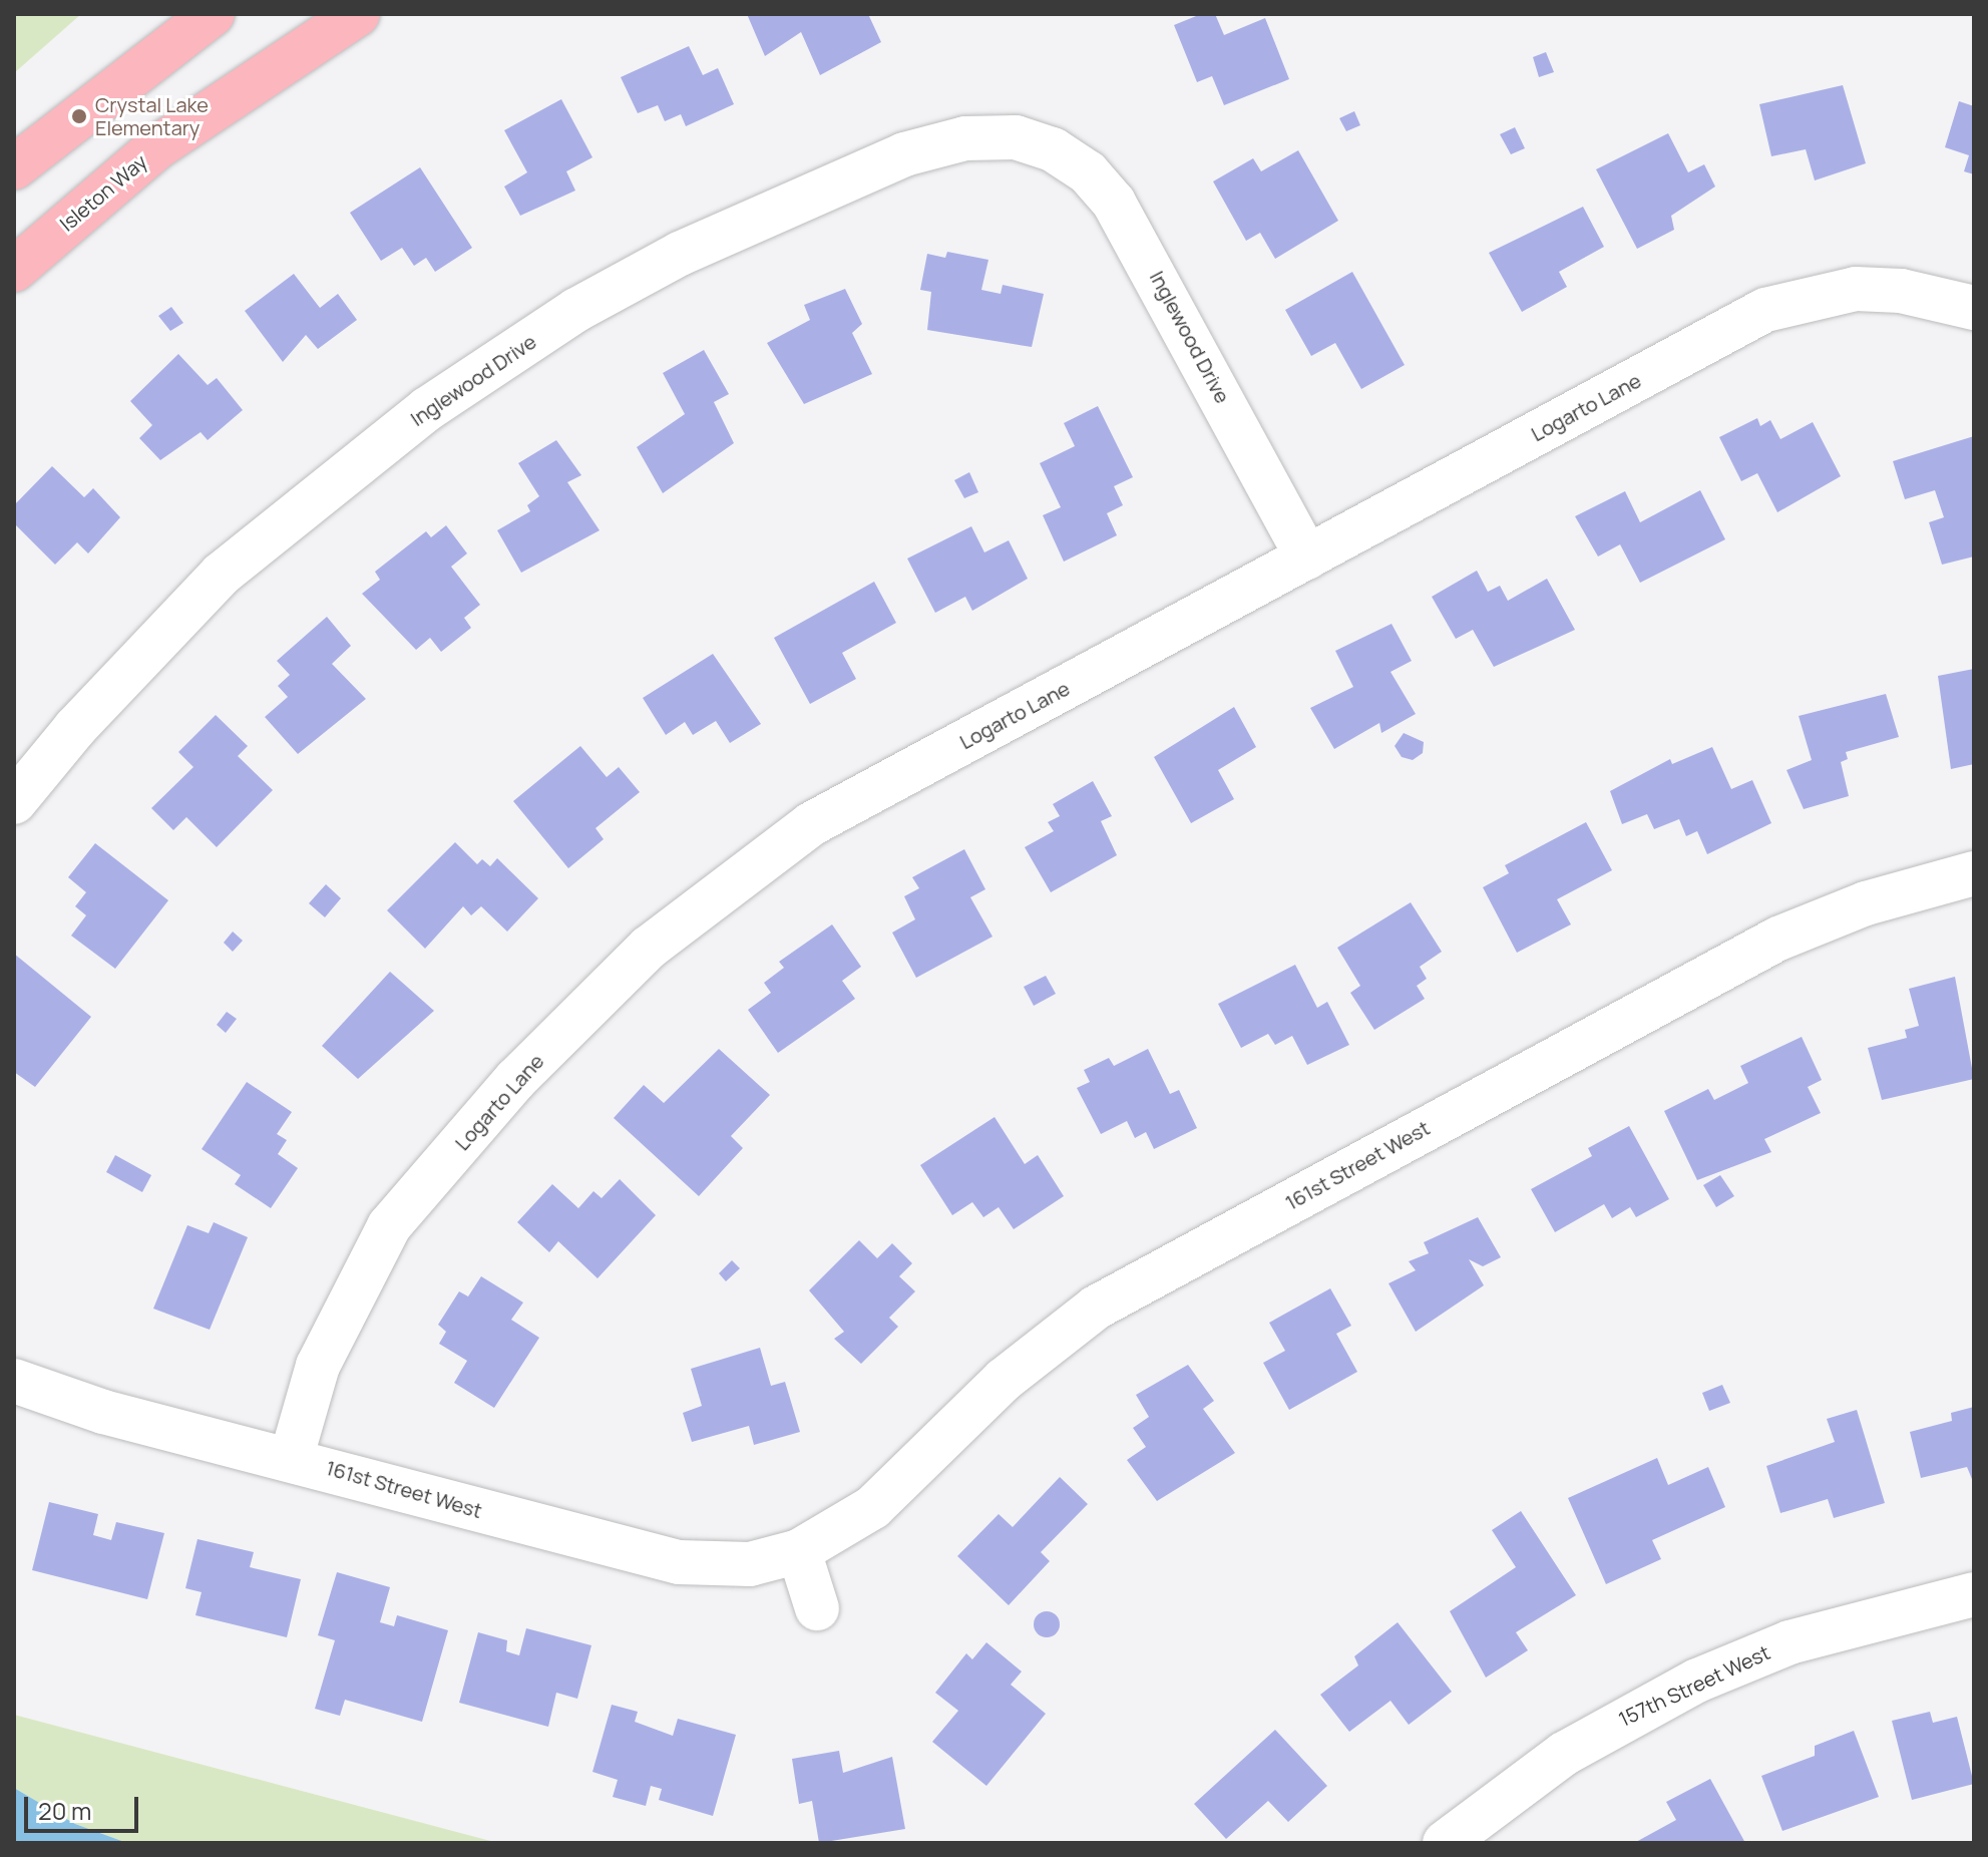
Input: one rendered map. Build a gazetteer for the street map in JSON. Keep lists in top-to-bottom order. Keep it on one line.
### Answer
{"streets":{"main road":["Isleton Way"],"street":["Inglewood Drive","Logarto Lane","161st Street West","157th Street West"]},"crossings":[["Inglewood Drive","Logarto Lane"],["Logarto Lane","161st Street West"]],"places":["Crystal Lake Elementary"],"scale_bar":"20 m"}
